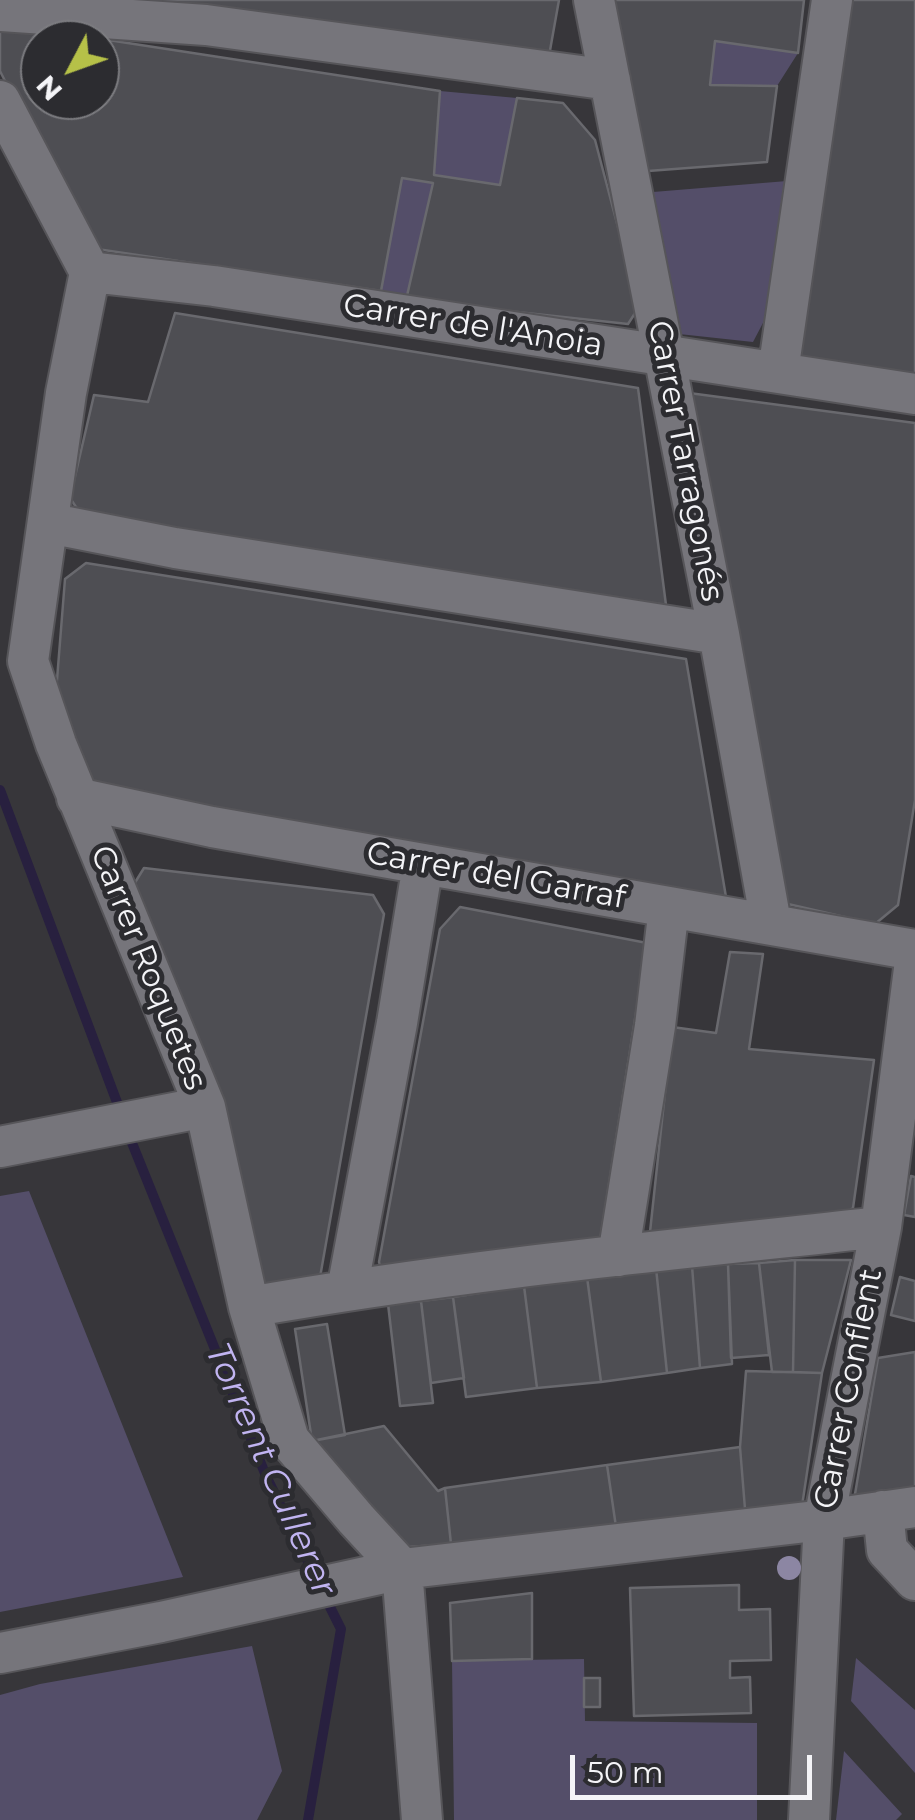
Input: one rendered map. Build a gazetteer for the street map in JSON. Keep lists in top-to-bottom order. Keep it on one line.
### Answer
{"streets":{"street":["Carrer de l'Anoia","Carrer Tarragonés","Carrer del Garraf","Carrer Roquetes","Carrer Conflent"]},"crossings":[["Carrer de l'Anoia","Carrer Tarragonés"],["Carrer de l'Anoia","Carrer Roquetes"],["Carrer Tarragonés","Carrer del Garraf"],["Carrer del Garraf","Carrer Roquetes"]],"water":["Torrent Cullerer"],"scale_bar":"50 m","north":"bottom left"}
